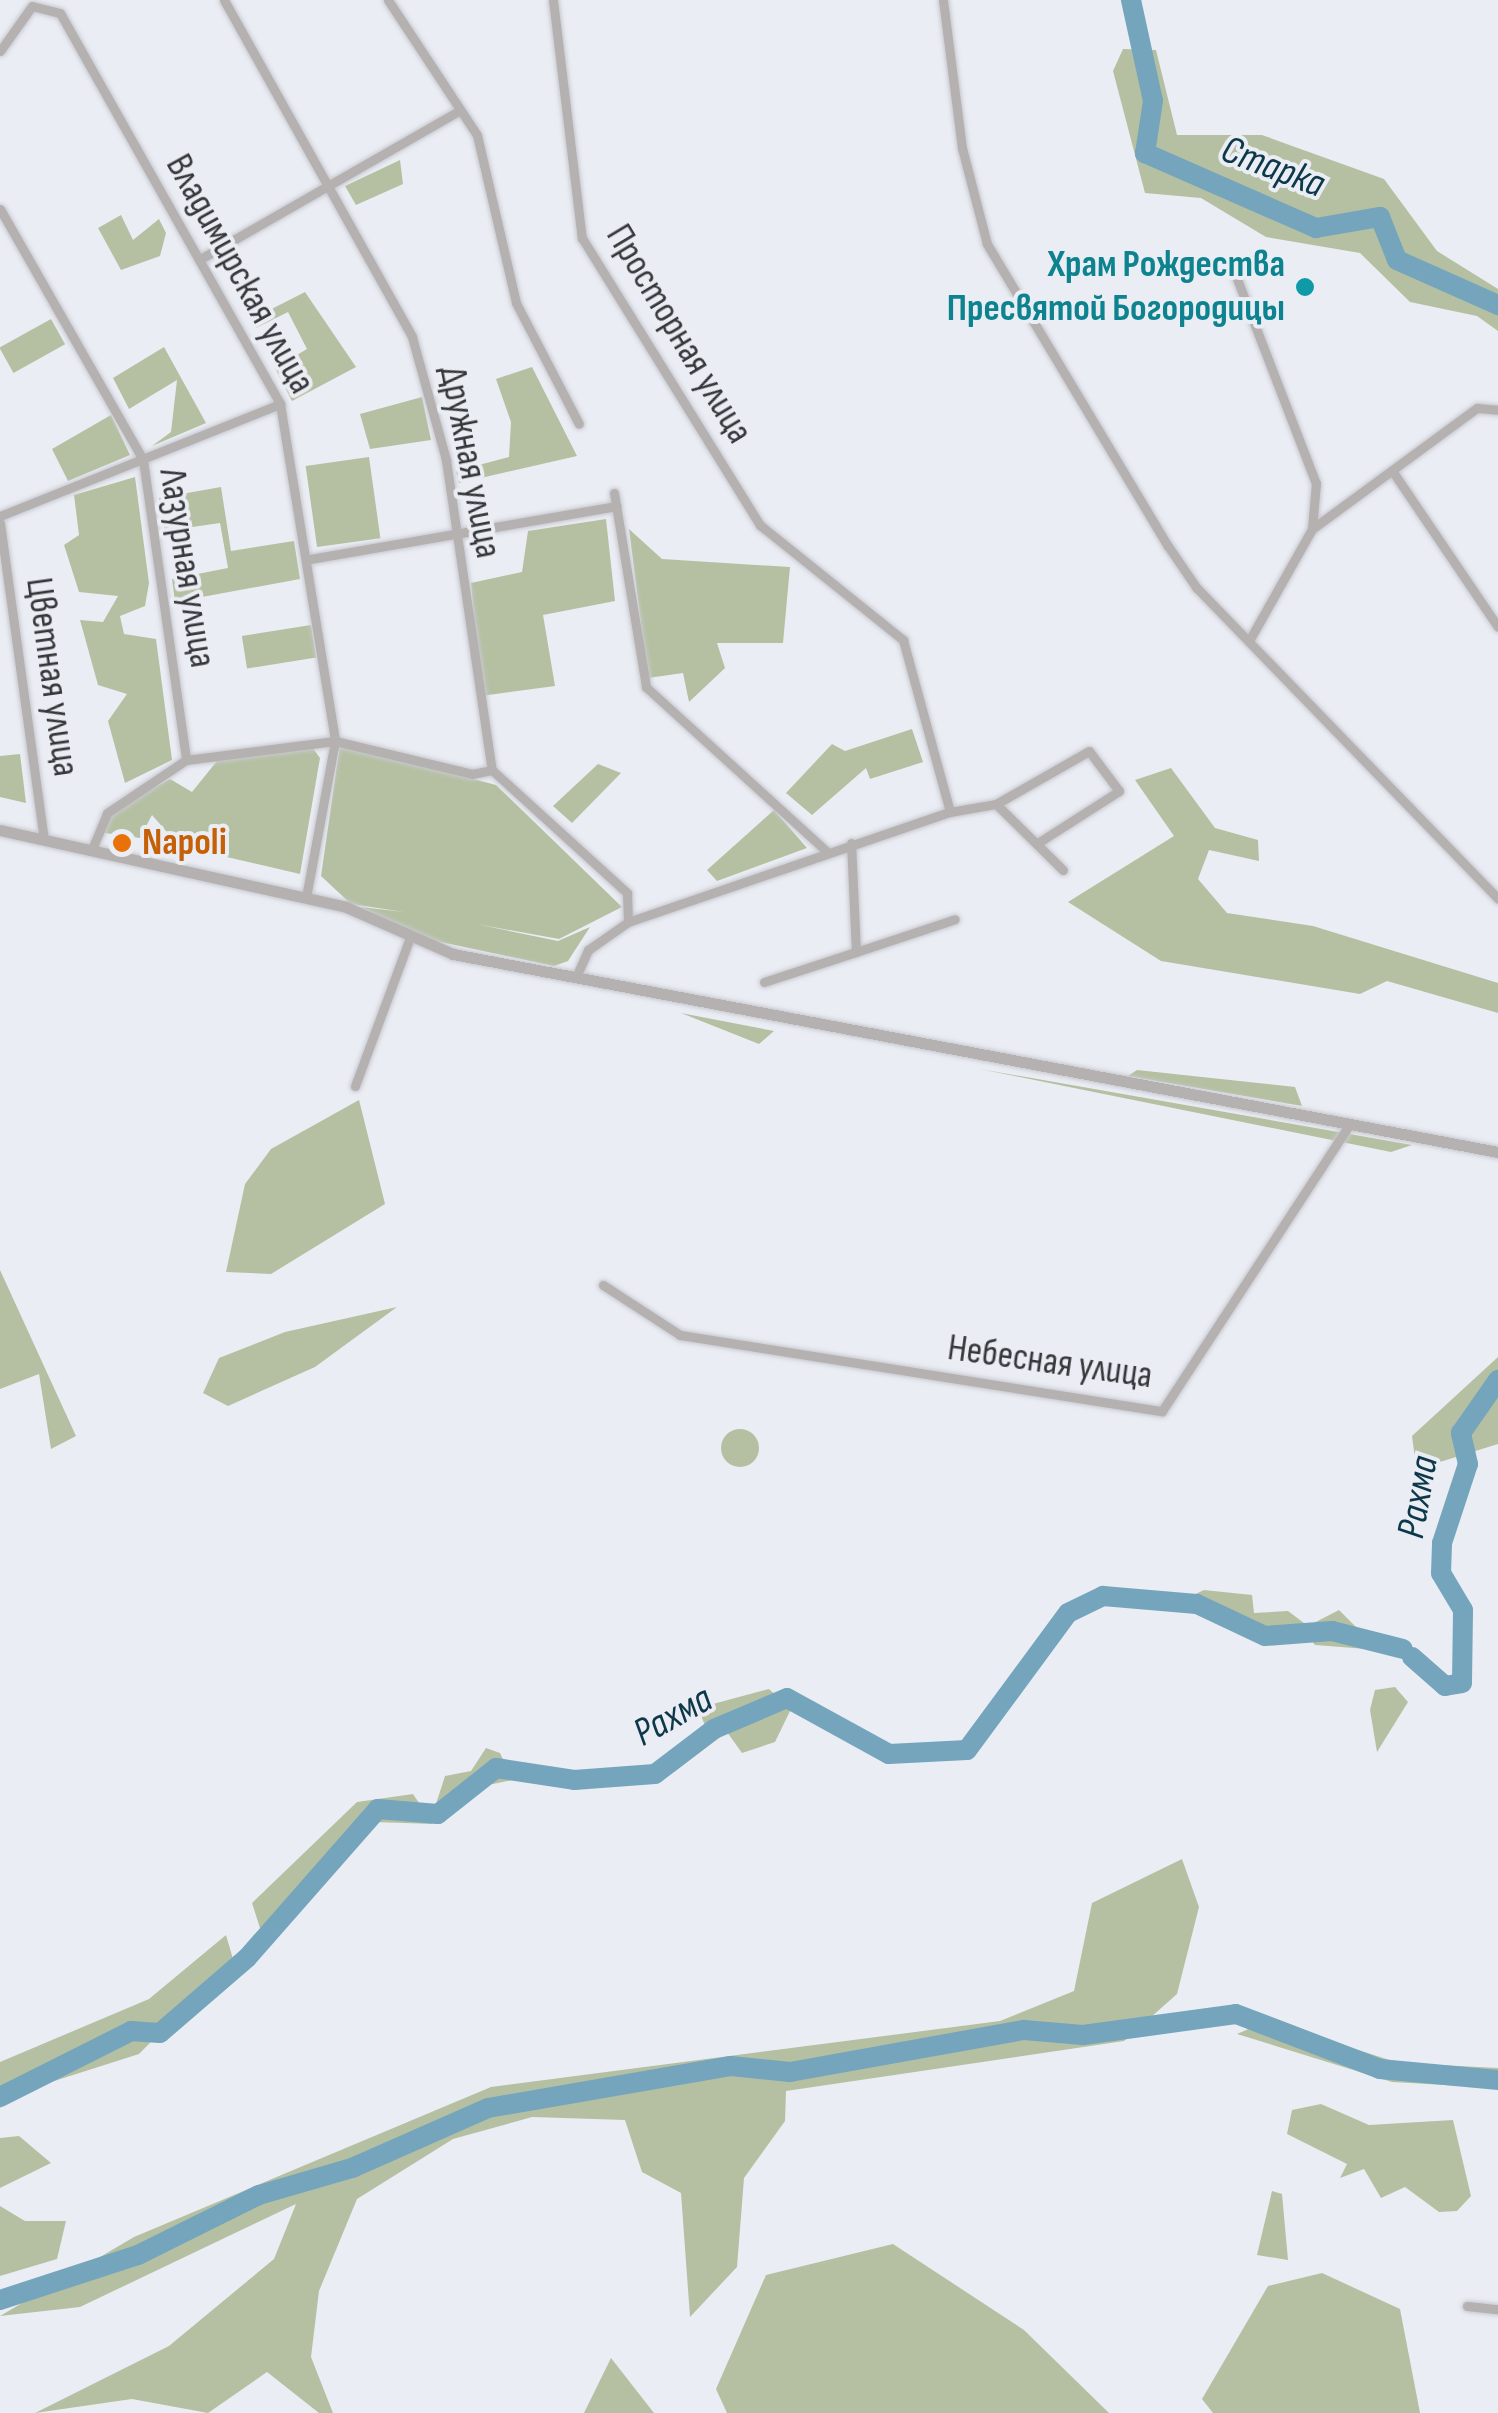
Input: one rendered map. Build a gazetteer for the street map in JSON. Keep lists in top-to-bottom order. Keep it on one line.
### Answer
{"streets":{"street":["Владимирская улица","Просторная улица","Дружная улица","Лазурная улица","Цветная улица","Небесная улица"]},"crossings":[["Лазурная улица","Цветная улица"]],"water":["Старка","Рахма"],"places":["Храм Рождества Пресвятой Богородицы","Napoli"]}
